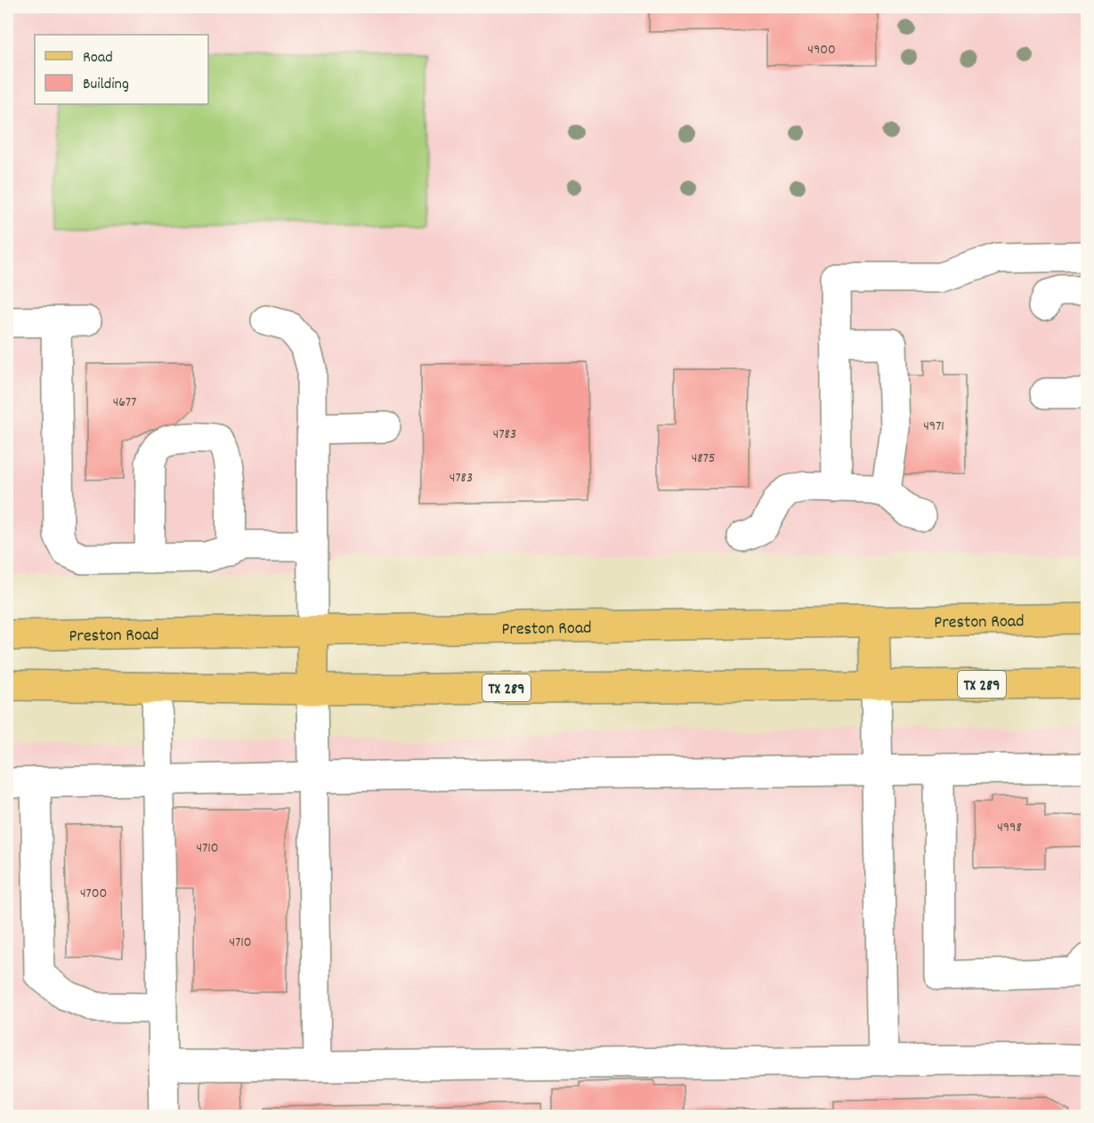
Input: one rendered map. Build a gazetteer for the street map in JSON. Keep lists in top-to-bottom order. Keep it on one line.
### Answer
{"streets":{"main road":["Preston Road","TX 289"]},"house_numbers":["4900","4677","4971","4783","4875","4783","4998","4710","4700","4710"],"legend":["Road","Building"]}
